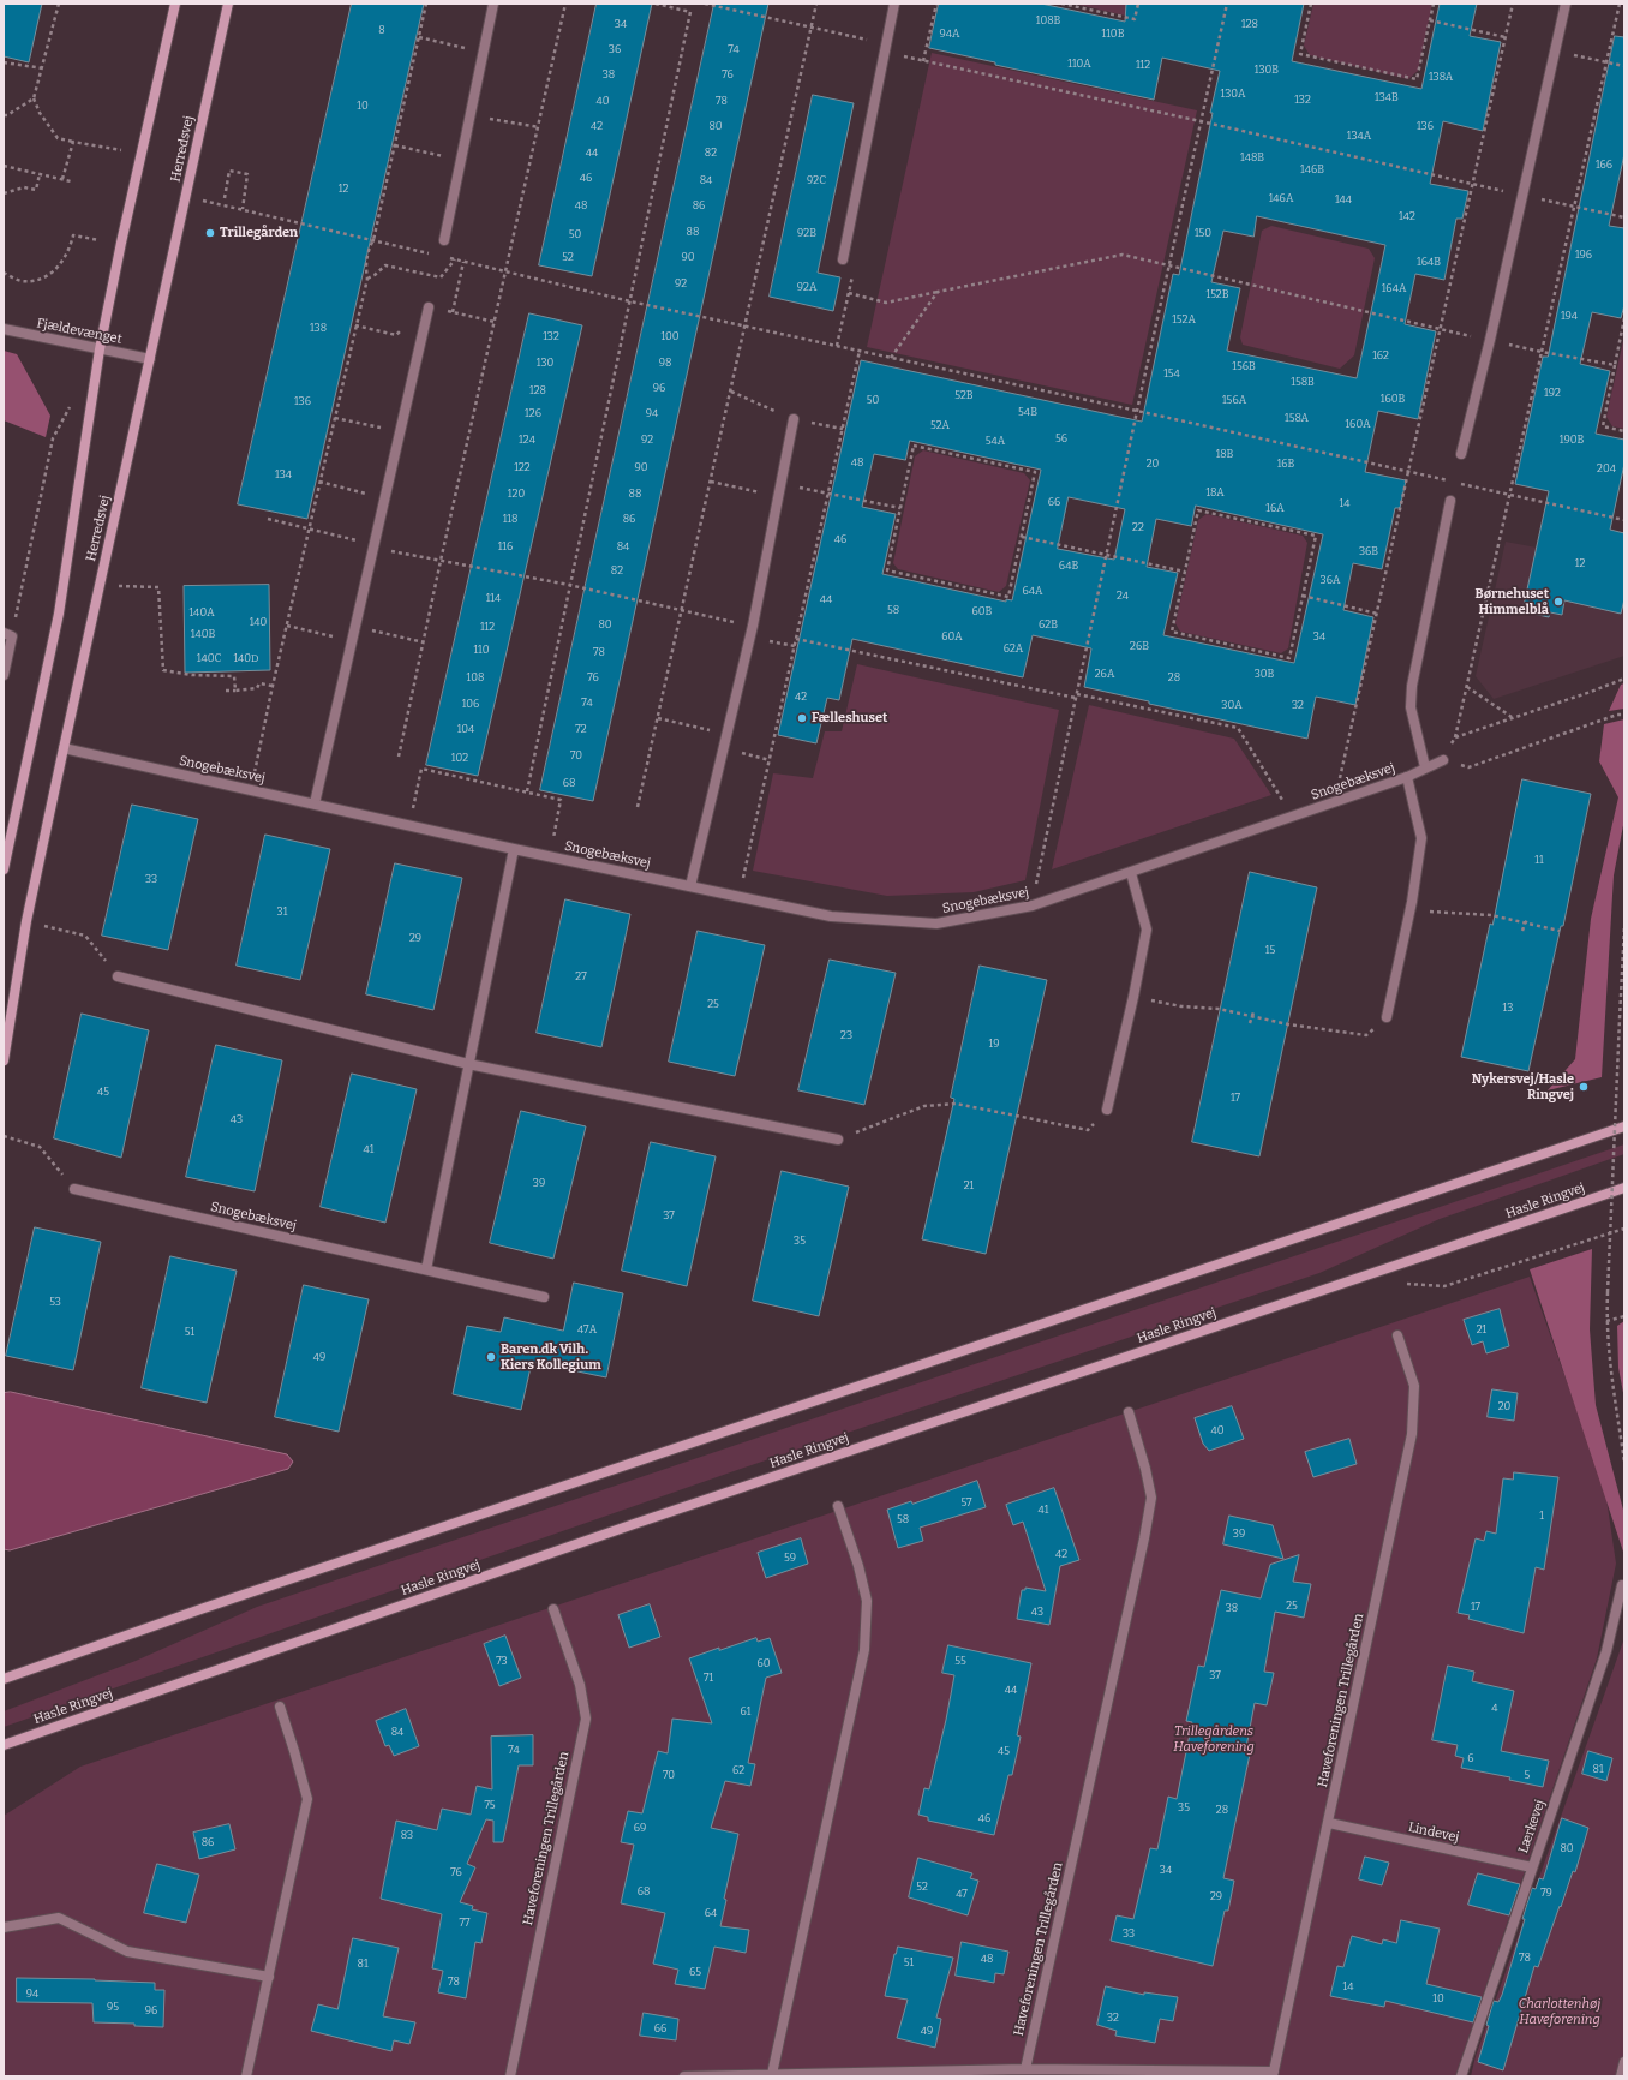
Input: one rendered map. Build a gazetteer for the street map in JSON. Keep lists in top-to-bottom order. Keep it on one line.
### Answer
{"streets":{"main road":["Herredsvej","Hasle Ringvej"],"street":["Fjældevænget","Snogebæksvej","Haveforeningen Trillegården","Lærkevej","Lindevej"]},"crossings":[["Herredsvej","Fjældevænget"],["Herredsvej","Snogebæksvej"],["Haveforeningen Trillegården","Lindevej"],["Lærkevej","Lindevej"]],"parks":["Trillegårdens Haveforening","Charlottenhøj Haveforening"],"places":["Trillegården","Børnehuset Himmelblå","Fælleshuset","Nykersvej/Hasle Ringvej","Baren.dk Vilh. Kiers Kollegium"],"house_numbers":["108B","34","128","8","94A","110B","36","74","110A","112","130B","38","76","138A","130A","134B","132","40","78","10","42","80","136","134A","44","82","148B","166","146B","46","84","92C","12","146A","144","48","86","142","88","92B","150","50","196","52","90","164B","92","92A","164A","152B","194","152A","138","132","100","162","130","98","156B","154","158B","96","128","192","52B","160B","50","156A","136","54B","126","94","158A","160A","52A","56","124","92","190B","54A","18B","48","20","16B","122","90","204","134","18A","120","88","66","14","16A","118","86","22","46","116","84","36B","12","64B","82","36A","64A","24","114","44","58","60B","140A","140","80","62B","112","140B","60A","34","26B","62A","110","78","140C","140D","26A","30B","108","76","28","42","74","106","30A","32","104","72","70","102","68","11","33","31","29","15","27","25","13","23","19","45","17","43","41","39","21","37","35","53","47A","21","51","49","20","40","57","41","1","58","39","42","59","25","17","38","43","73","55","60","37","71","44","4","61","84","74","45","6","81","62","70","5","75","35","28","46","69","83","86","80","34","76","52","68","79","47","29","64","77","33","78","48","51","81","65","78","14","94","10","95","96","32","66","49"]}
